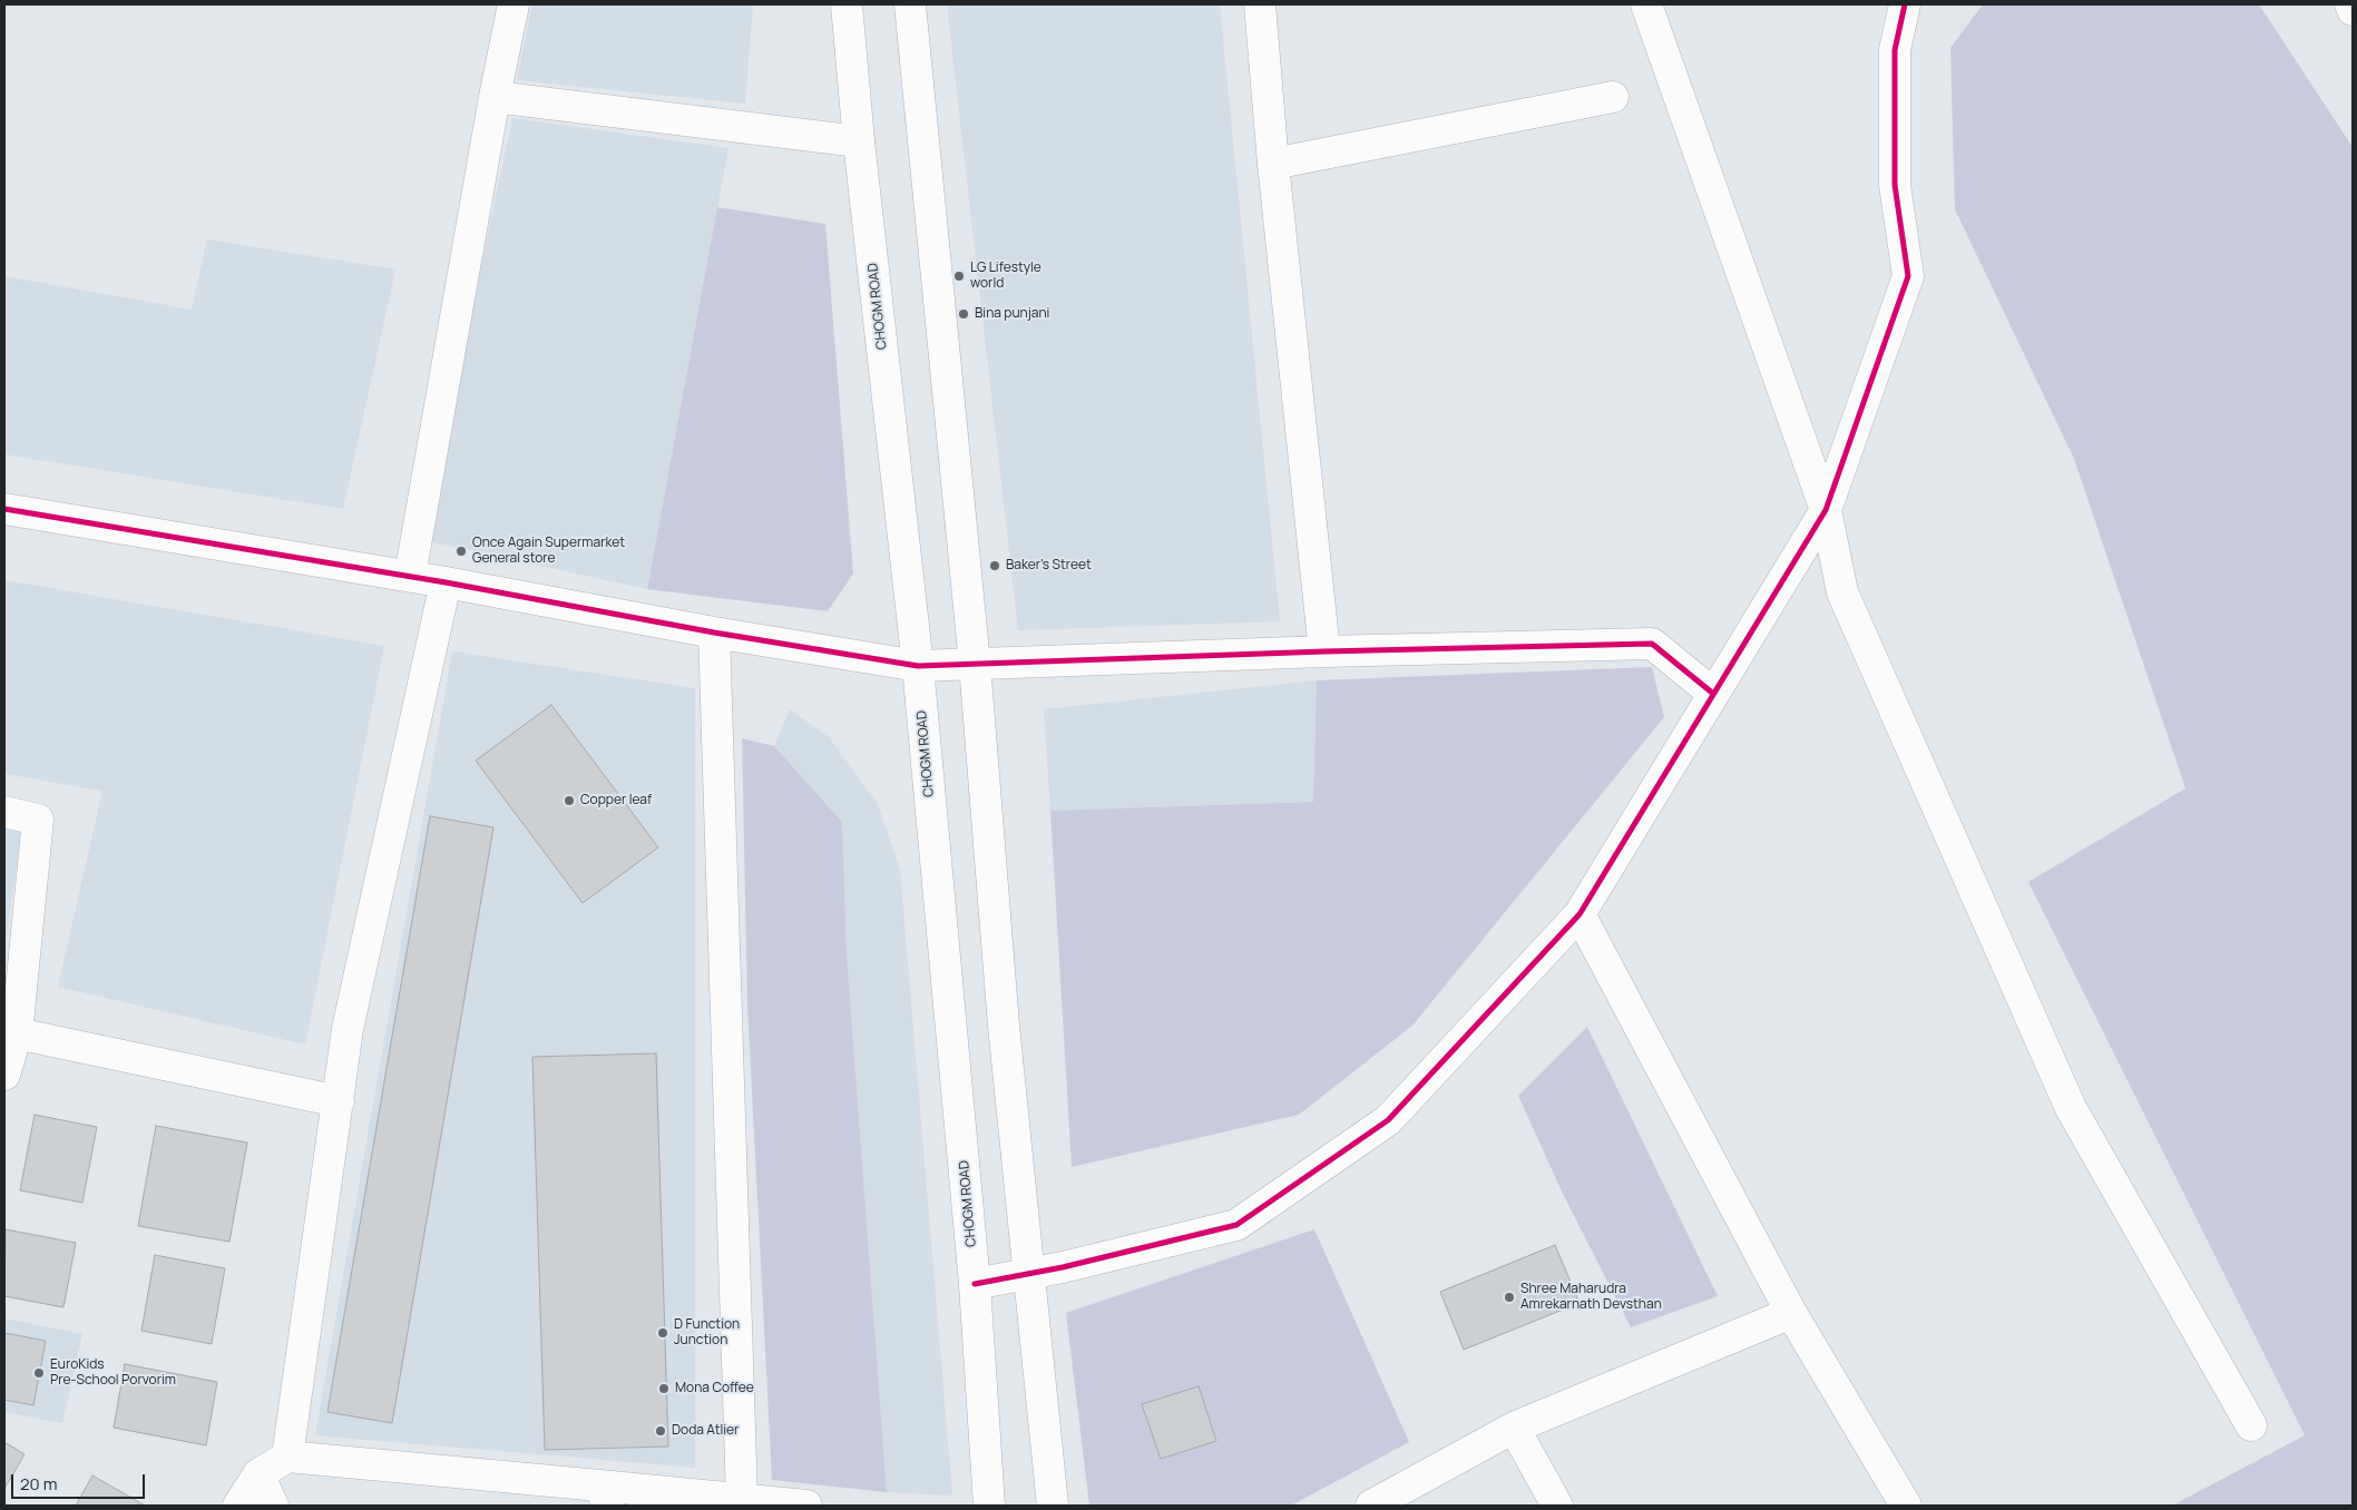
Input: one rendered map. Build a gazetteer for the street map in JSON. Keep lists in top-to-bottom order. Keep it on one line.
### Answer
{"streets":{"street":["CHOGM ROAD"]},"places":["LG Lifestyle world","Bina punjani","Once Again Supermarket General store","Baker's Street","Copper leaf","Shree Maharudra Amrekarnath Devsthan","D Function Junction","EuroKids Pre-School Porvorim","Mona Coffee","Doda Atlier"],"scale_bar":"20 m"}
